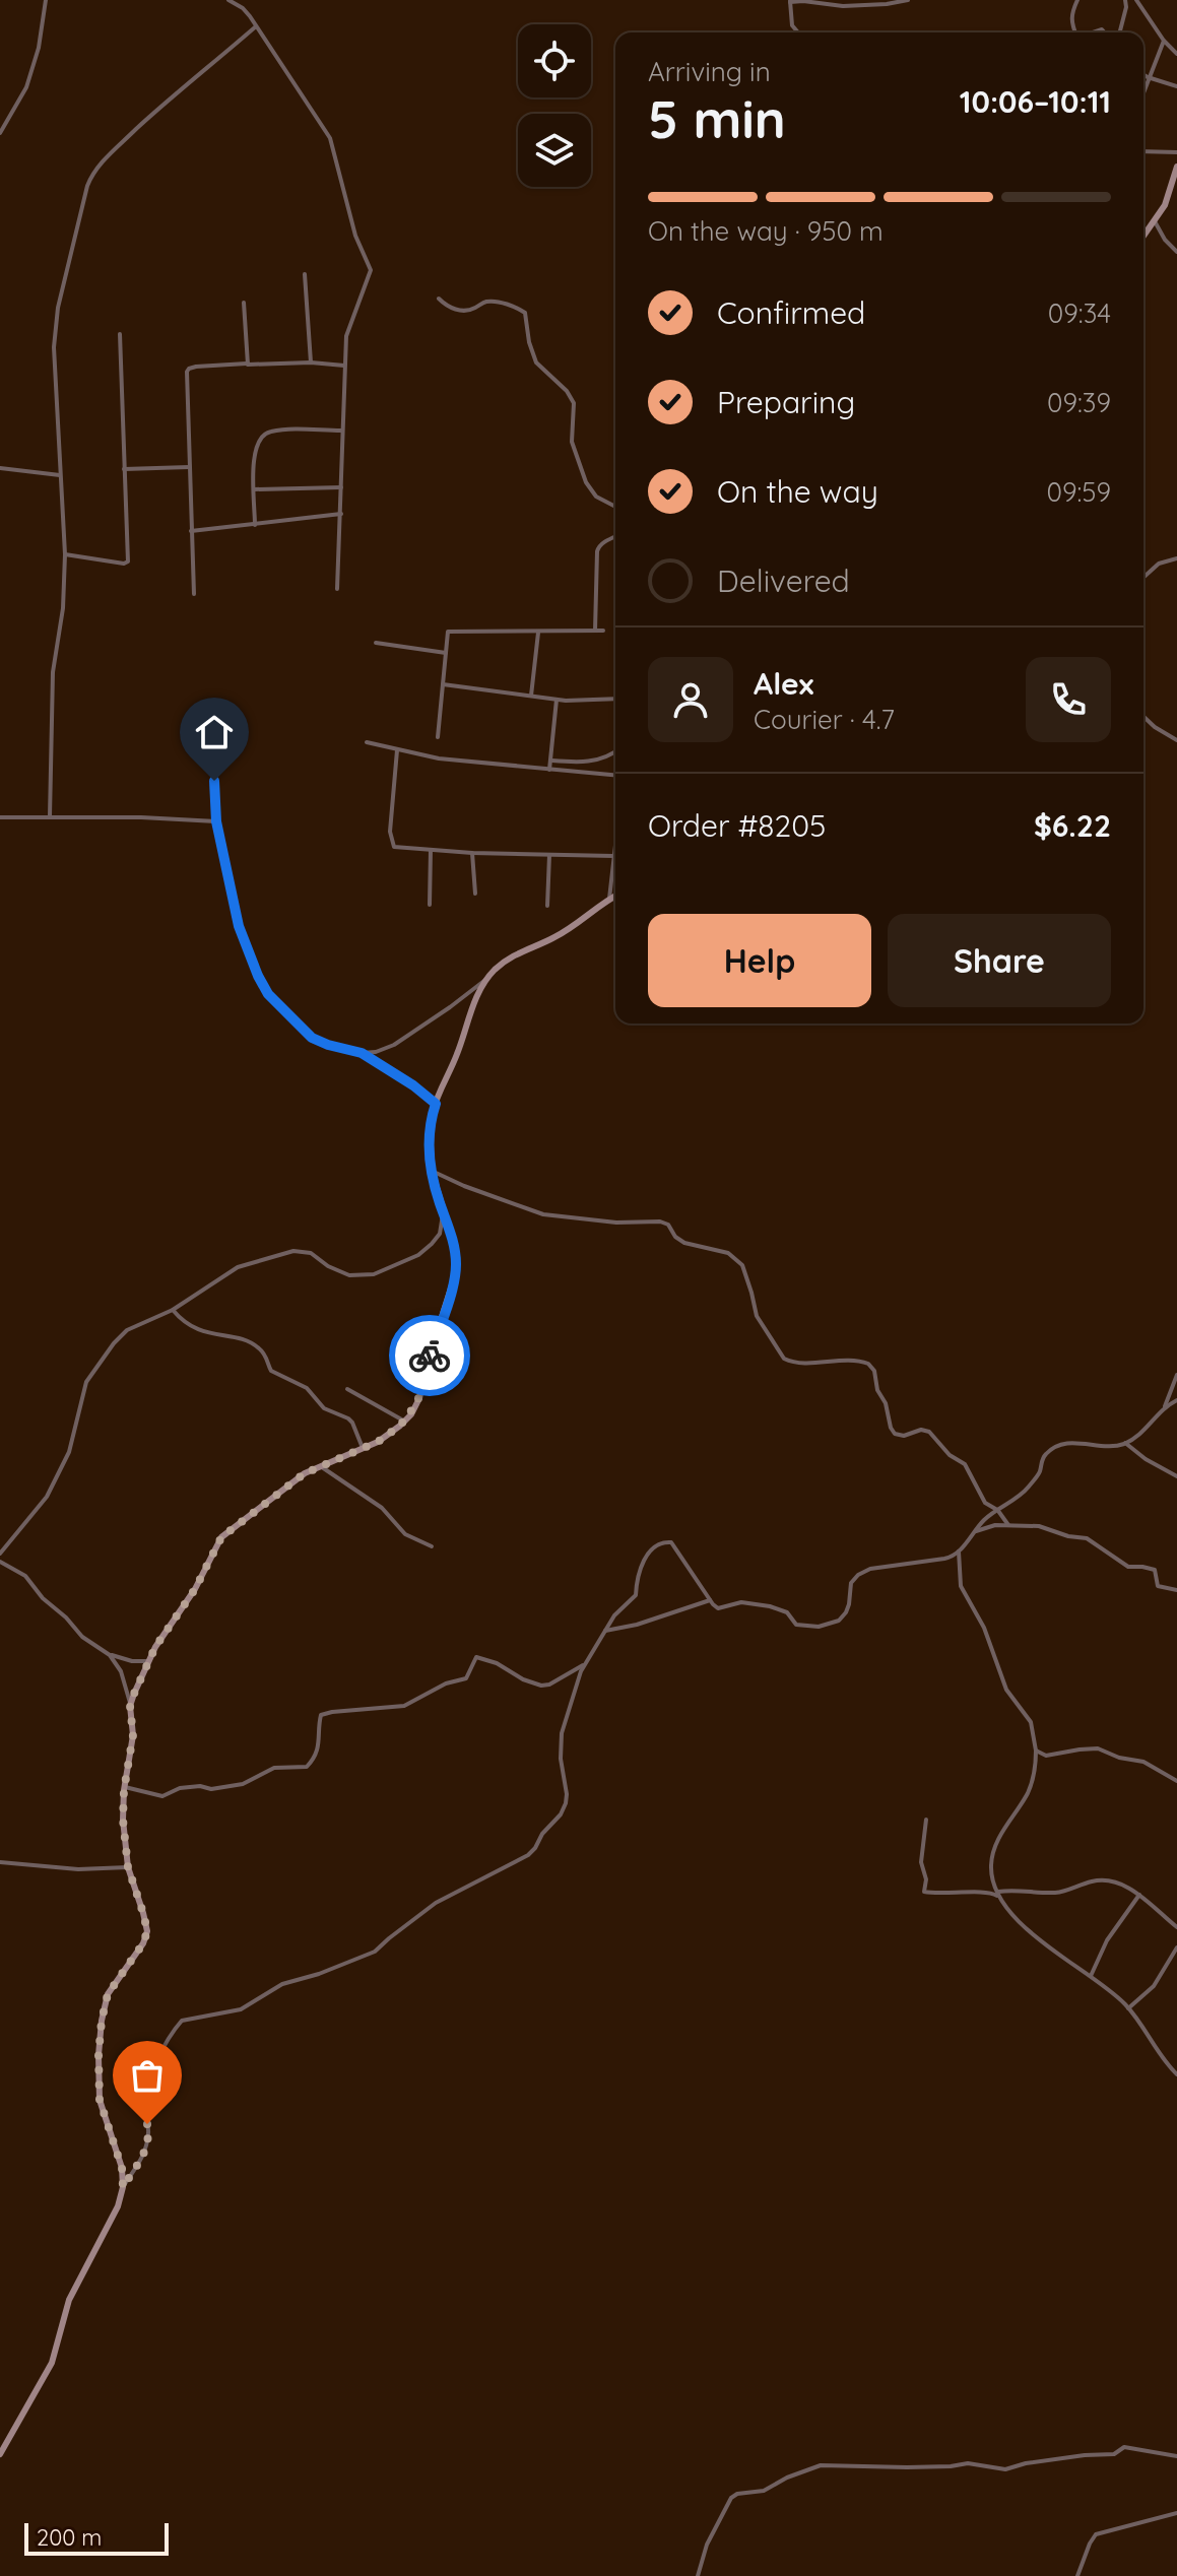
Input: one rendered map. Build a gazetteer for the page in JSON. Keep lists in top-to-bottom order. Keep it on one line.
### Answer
{"scale_bar":"200 m","page":{"heading":["5 min","Arriving in","10:06–10:11"],"panel":["Alex","Courier · 4.7","Order #8205","$6.22"],"bar":"On the way · 950 m","list":[["Confirmed","09:34"],["Preparing","09:39"],["On the way","09:59"],"Delivered"],"buttons":["Help","Share"],"scale":"200 m"}}
